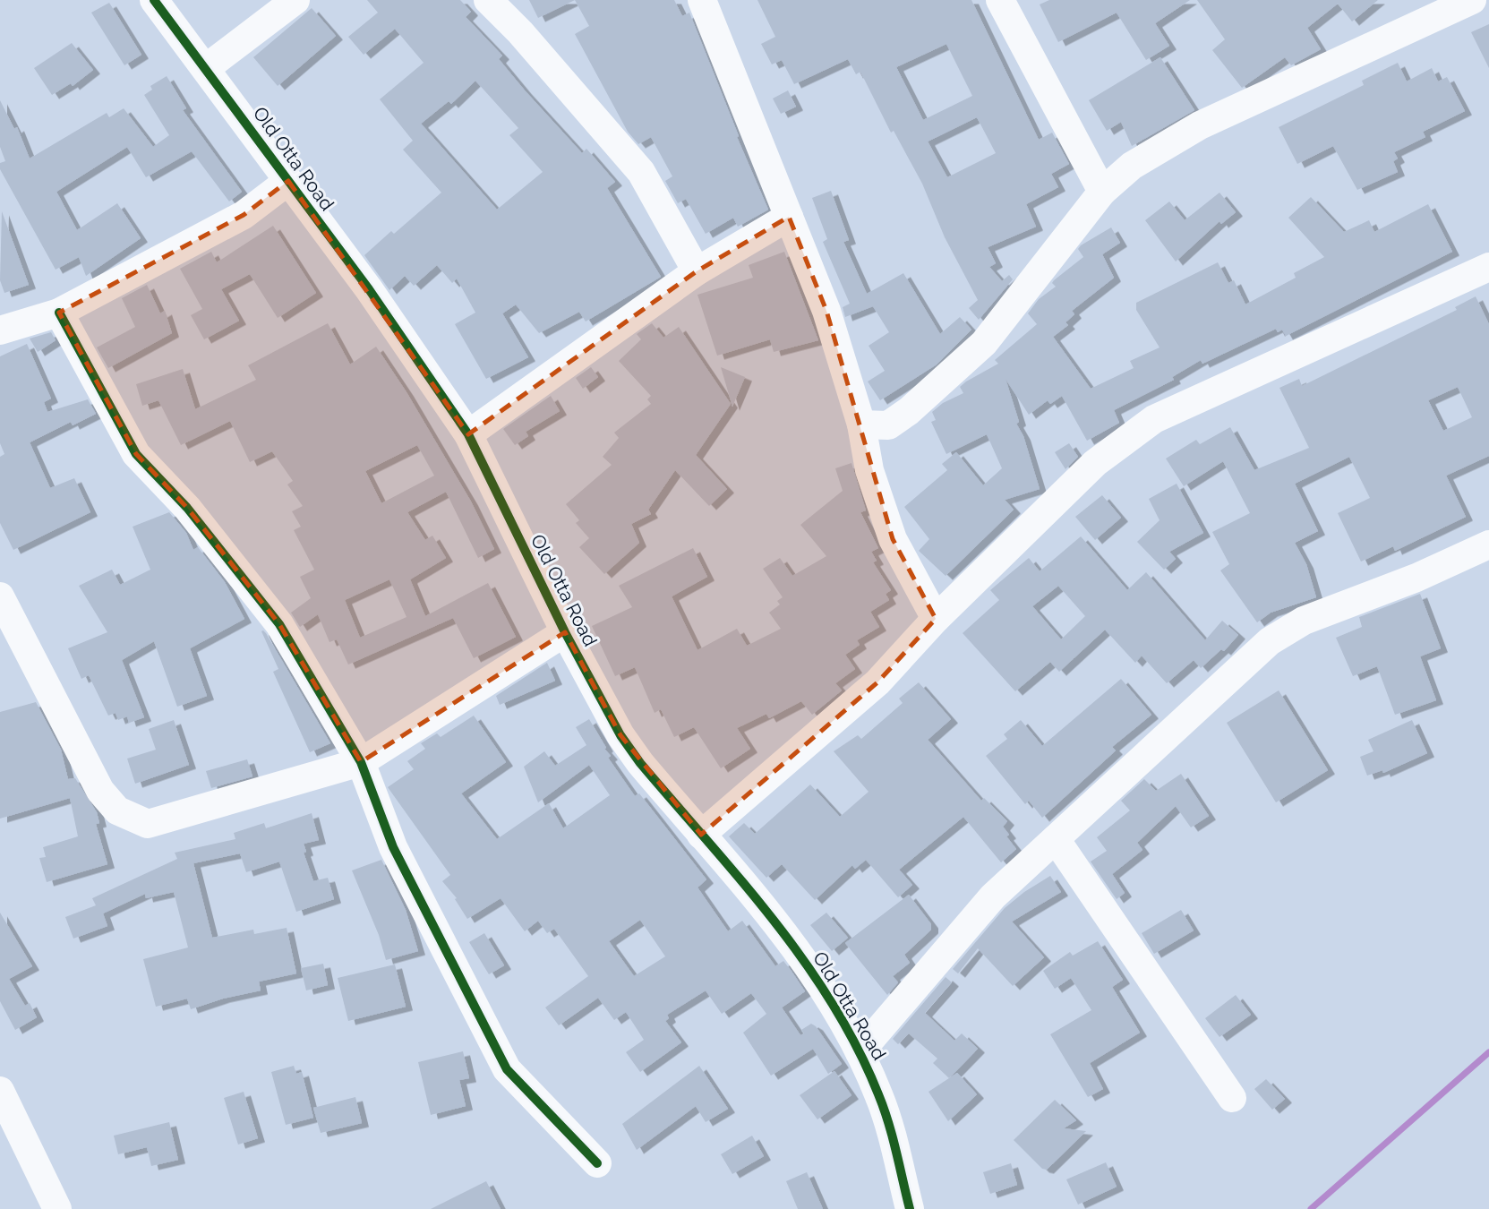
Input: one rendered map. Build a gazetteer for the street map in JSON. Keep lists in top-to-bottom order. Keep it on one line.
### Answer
{"streets":{"street":["Old Otta Road"]}}
